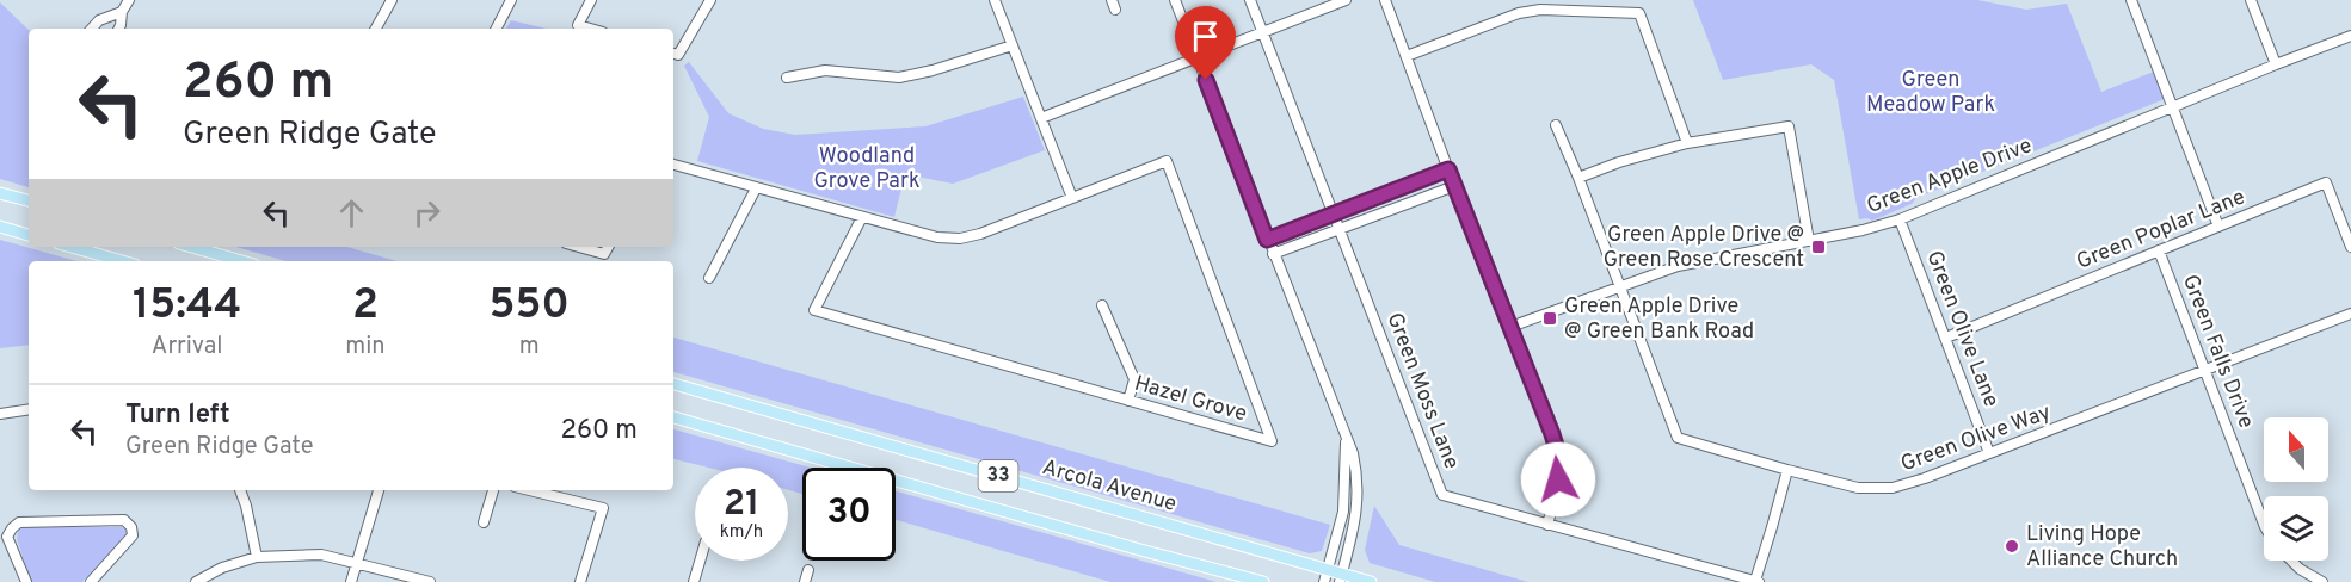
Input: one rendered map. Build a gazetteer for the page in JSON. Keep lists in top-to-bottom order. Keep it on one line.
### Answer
{"streets":{"main road":["33","Arcola Avenue"],"street":["Green Apple Drive","Green Poplar Lane","Green Olive Lane","Green Falls Drive","Green Moss Lane","Hazel Grove","Green Olive Way"]},"crossings":[["Green Apple Drive","Green Olive Lane"],["Green Apple Drive","Green Olive Way"],["Green Poplar Lane","Green Olive Lane"],["Green Poplar Lane","Green Falls Drive"],["Green Olive Lane","Green Olive Way"],["Green Falls Drive","Green Olive Way"]],"parks":["Green Meadow Park","Woodland Grove Park"],"places":{"transit":["Green Apple Drive @ Green Rose Crescent","Green Apple Drive @ Green Bank Road"],"other":["Living Hope Alliance Church"]},"north":"top","page":{"turn":["260 m","Green Ridge Gate"],"eta":["15:44","Arrival","2","min","550","m"],"list":[{"name":"Turn left","note":"Green Ridge Gate","value":"260 m"}],"speed":"21 km/h","limit":"30"}}
